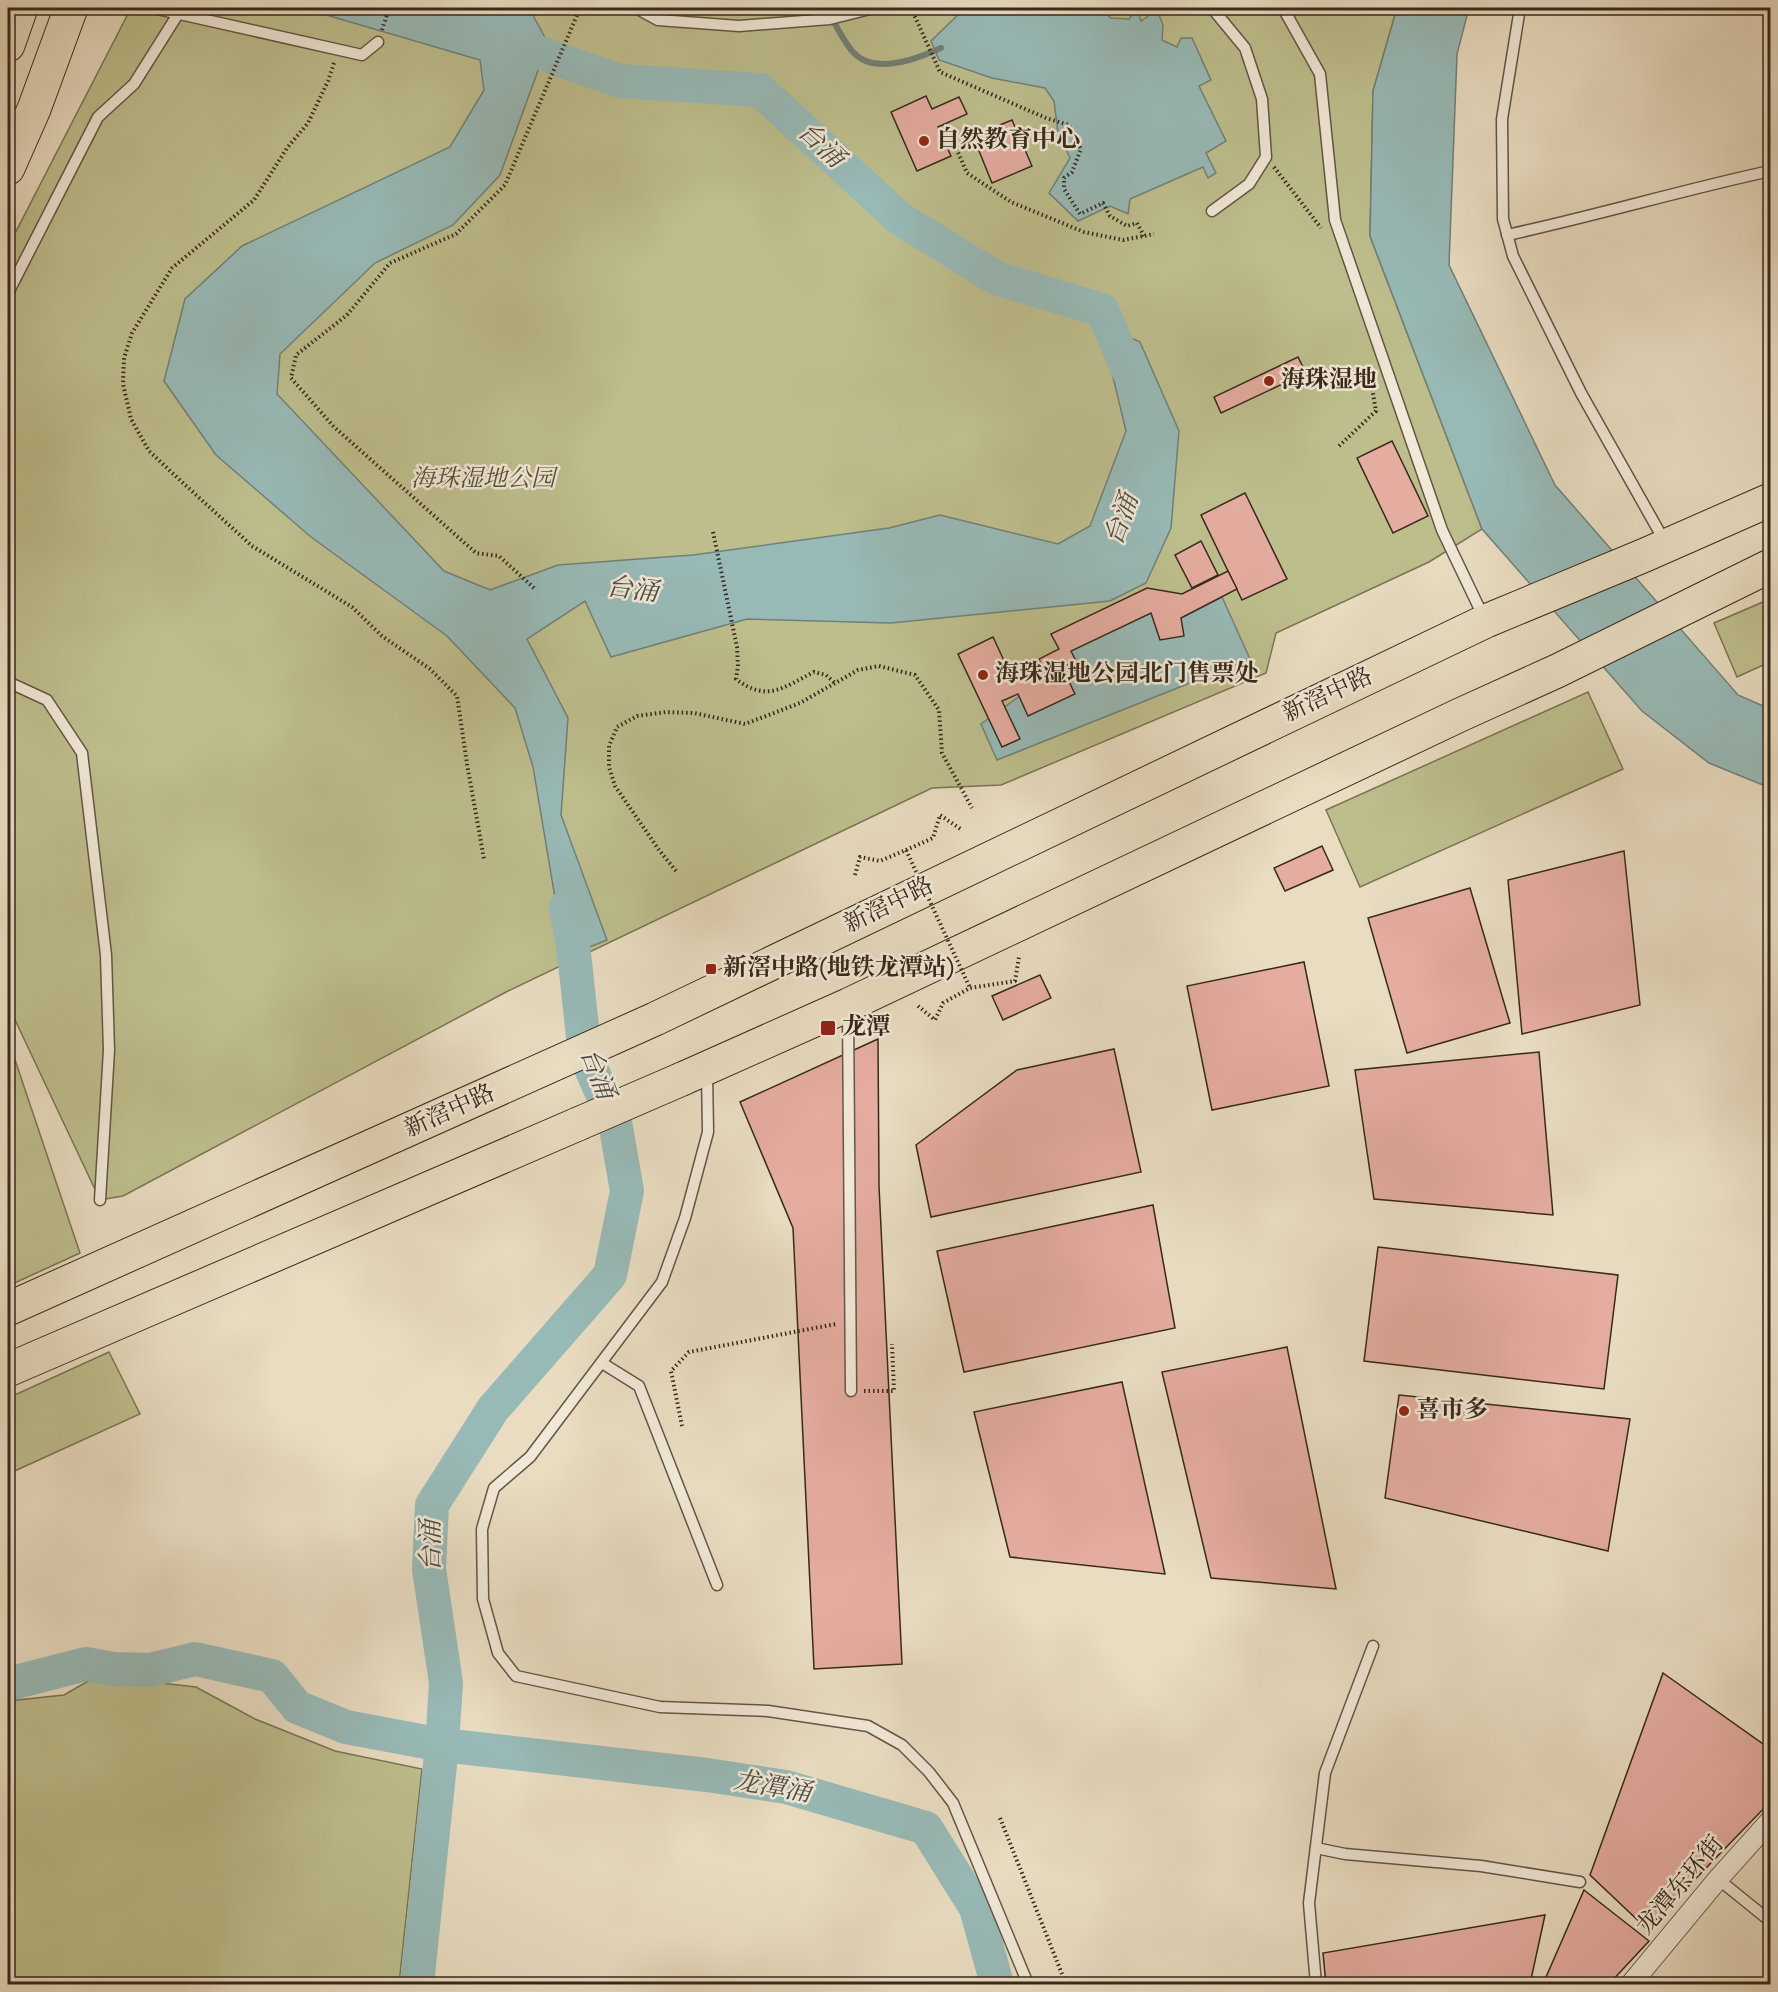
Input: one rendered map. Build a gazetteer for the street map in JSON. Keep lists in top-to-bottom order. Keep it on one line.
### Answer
{"streets":{"highway":["新滘中路"],"street":["龙潭东环街"]},"water":["台涌","龙潭涌"],"parks":["海珠湿地公园"],"places":{"other":["自然教育中心","海珠湿地","海珠湿地公园北门售票处","喜市多"],"transit":["新滘中路(地铁龙潭站)","龙潭"]}}
